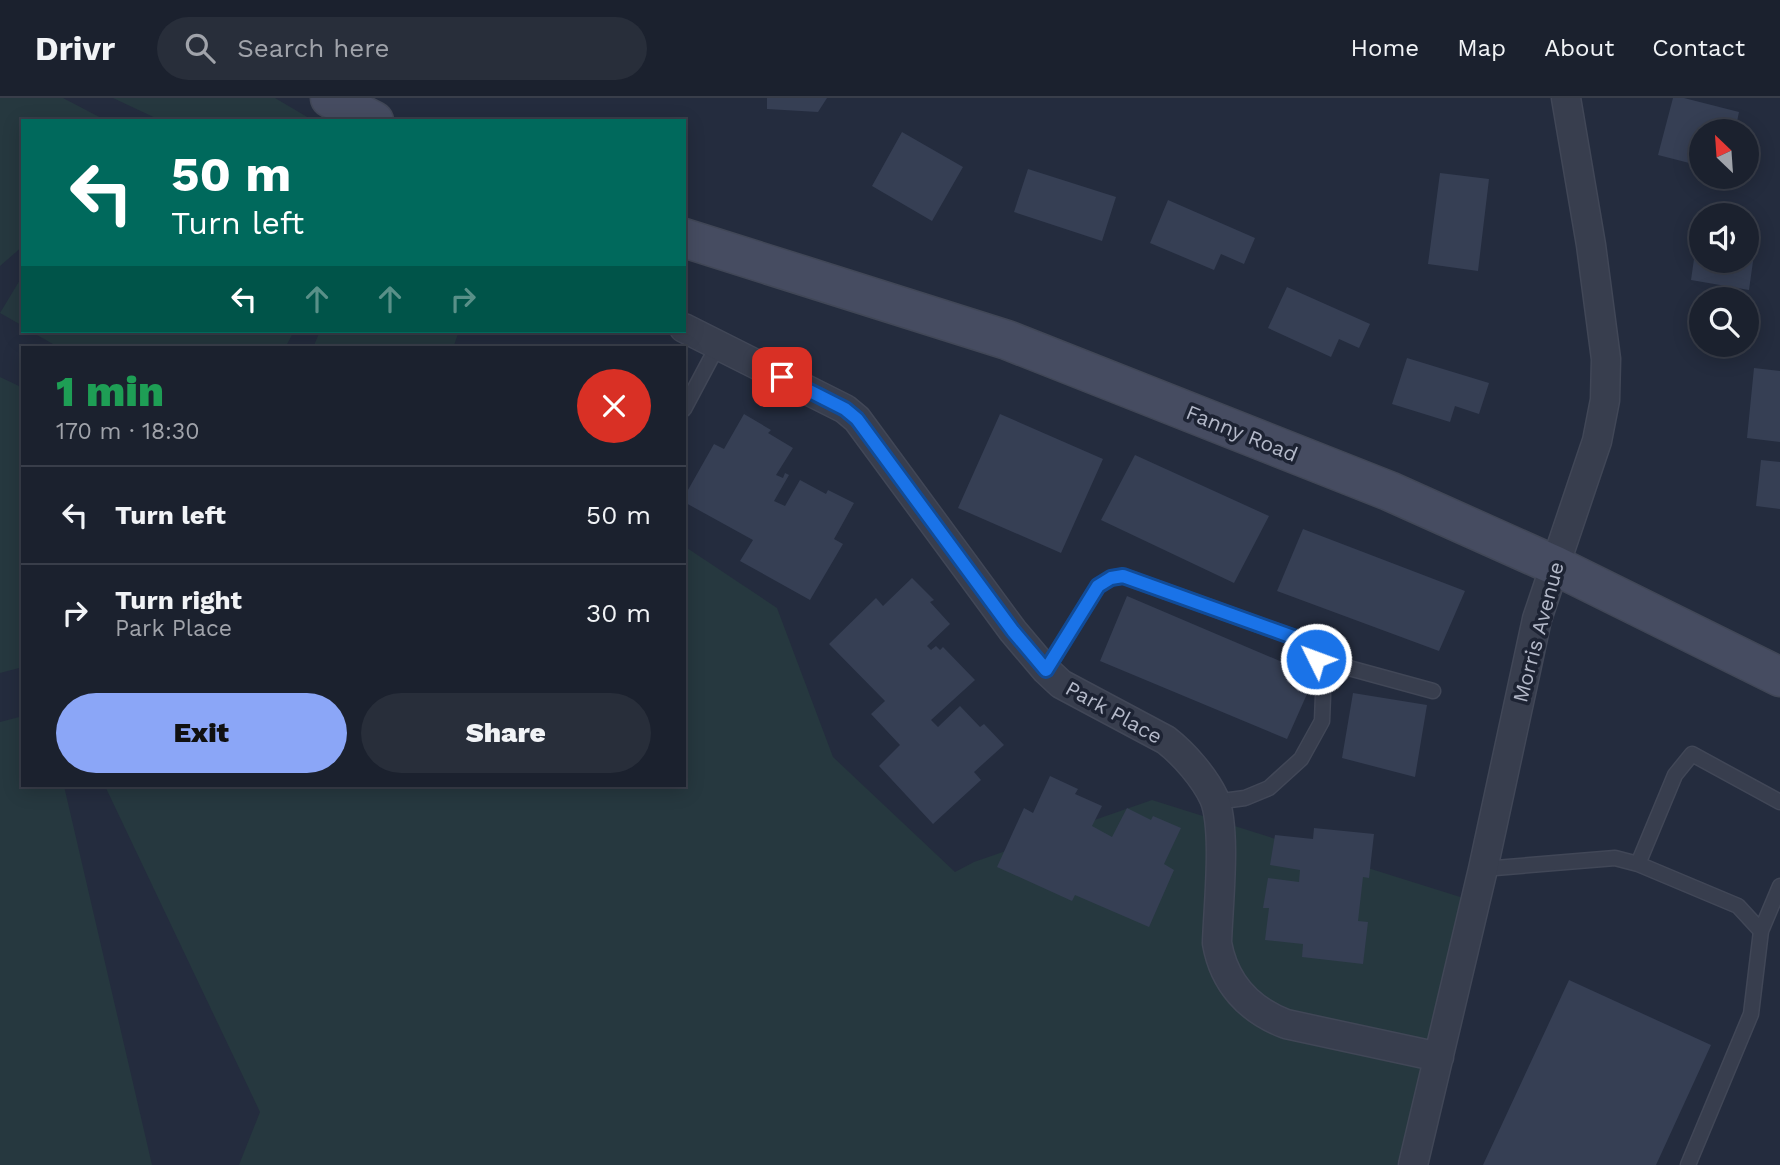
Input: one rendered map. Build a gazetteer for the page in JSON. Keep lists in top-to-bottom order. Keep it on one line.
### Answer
{"streets":{"main road":["Fanny Road"],"street":["Morris Avenue","Park Place"]},"crossings":[["Fanny Road","Morris Avenue"],["Morris Avenue","Park Place"]],"north":"top left","page":{"header":"Drivr","search":"Search here","nav":["Home","Map","About","Contact"],"turn":["50 m","Turn left"],"heading":["1 min","170 m · 18:30"],"list":[{"name":"Turn left","value":"50 m"},{"name":"Turn right","note":"Park Place","value":"30 m"}],"buttons":["Exit","Share"]}}
